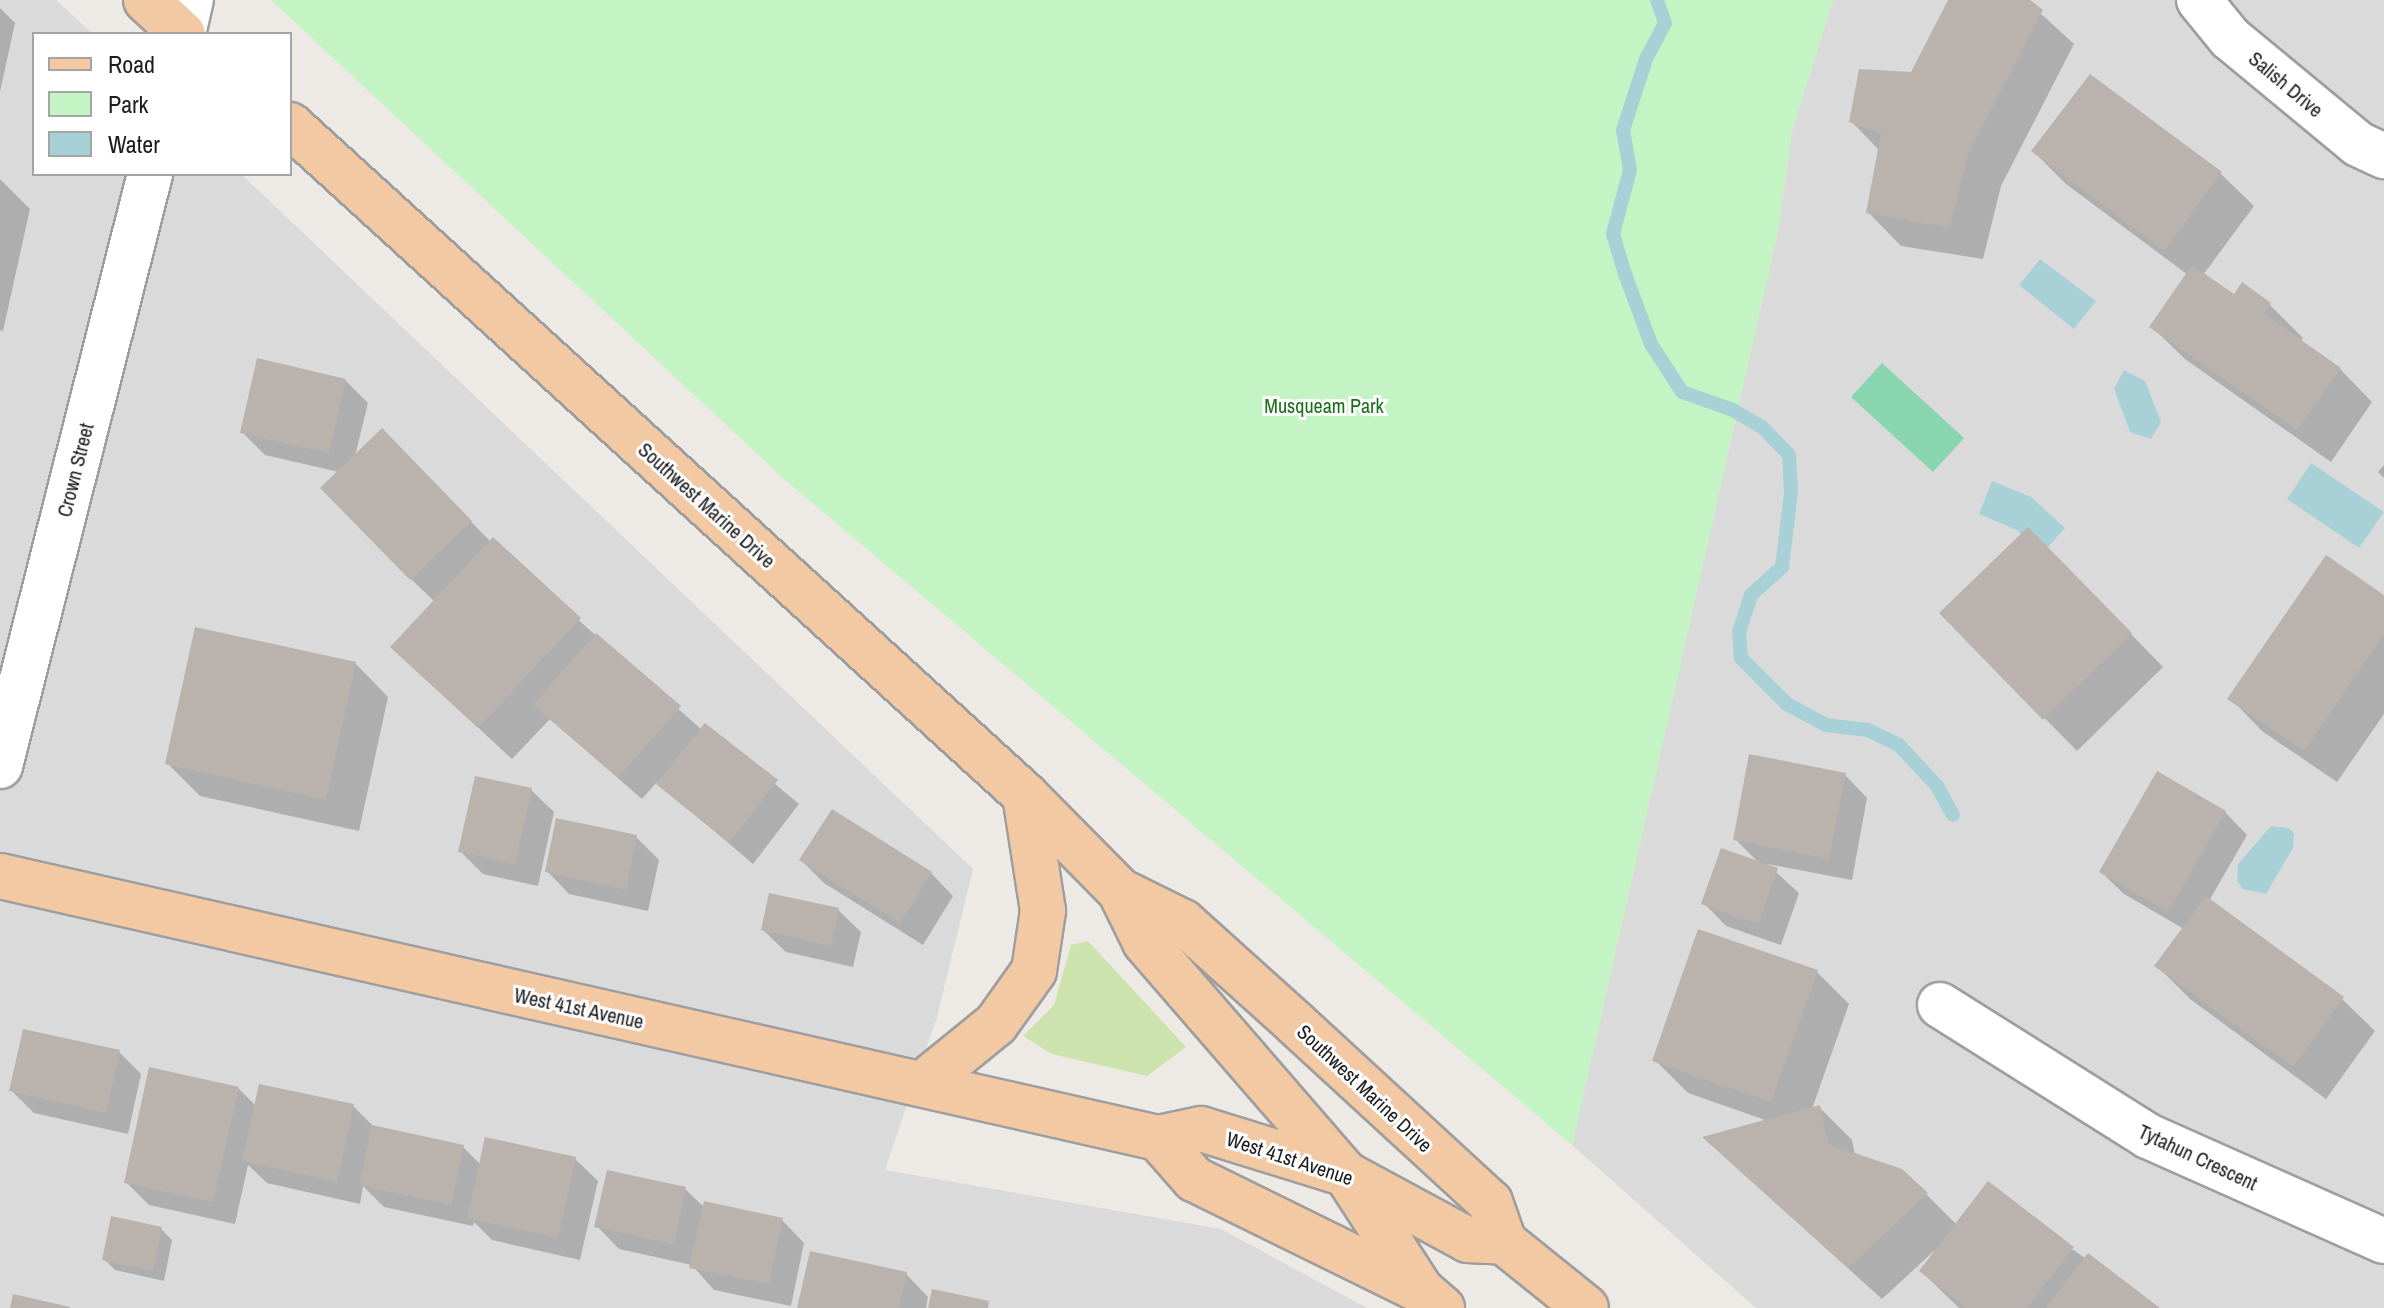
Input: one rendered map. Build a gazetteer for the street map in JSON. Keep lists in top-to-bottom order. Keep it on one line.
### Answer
{"streets":{"main road":["Southwest Marine Drive","West 41st Avenue"],"street":["Salish Drive","Crown Street","Tytahun Crescent"]},"crossings":[["Southwest Marine Drive","West 41st Avenue"]],"parks":["Musqueam Park"],"legend":["Road","Park","Water"]}
